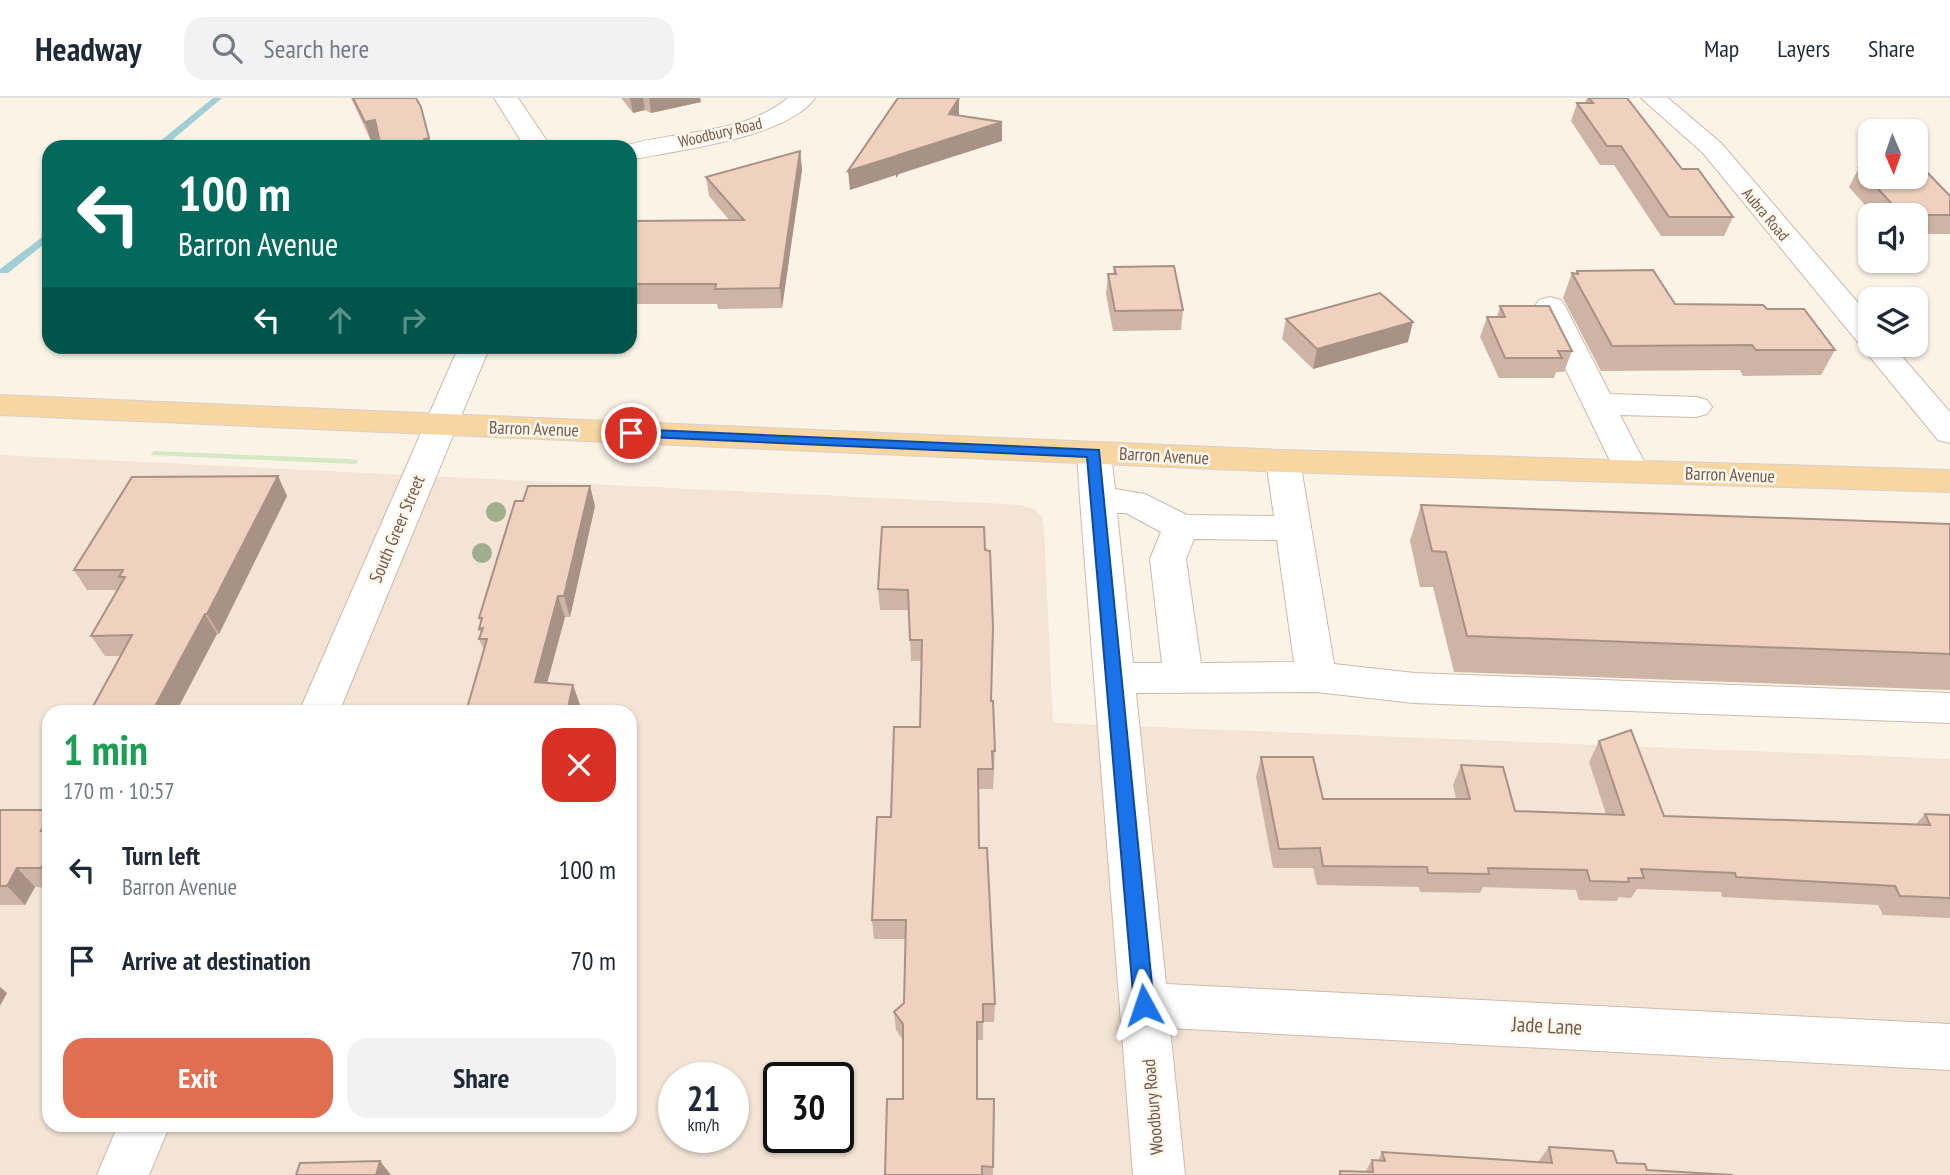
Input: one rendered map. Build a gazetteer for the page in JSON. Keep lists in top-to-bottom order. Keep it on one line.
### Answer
{"streets":{"main road":["Barron Avenue"],"street":["Woodbury Road","Aubra Road","South Greer Street","Jade Lane"]},"crossings":[["Woodbury Road","Barron Avenue"],["Woodbury Road","Jade Lane"],["Barron Avenue","South Greer Street"]],"north":"bottom","page":{"header":"Headway","search":"Search here","nav":["Map","Layers","Share"],"turn":["100 m","Barron Avenue"],"heading":["1 min","170 m · 10:57"],"list":[{"name":"Turn left","note":"Barron Avenue","value":"100 m"},{"name":"Arrive at destination","value":"70 m"}],"buttons":["Exit","Share"],"speed":"21 km/h","limit":"30"}}
